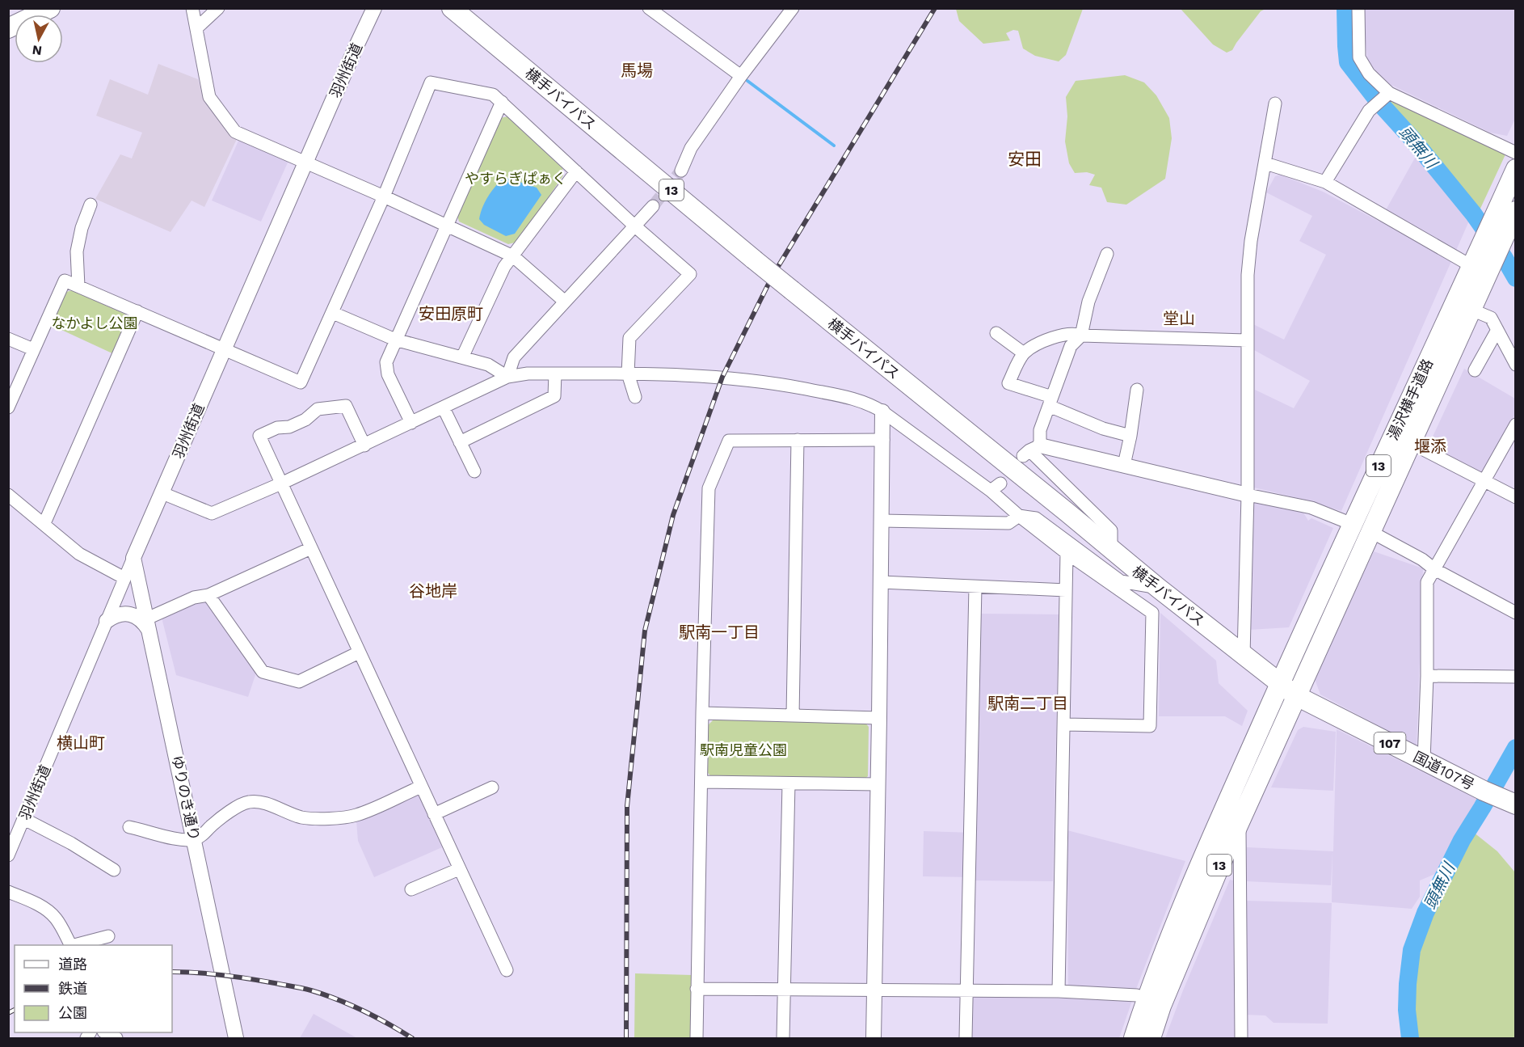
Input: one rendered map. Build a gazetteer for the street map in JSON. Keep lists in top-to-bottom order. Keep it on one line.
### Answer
{"streets":{"highway":["横手バイパス","13","湯沢横手道路","107","国道107号"],"street":["羽州街道","ゆりのき通り"]},"crossings":[["羽州街道","ゆりのき通り"],["横手バイパス","13"],["横手バイパス","湯沢横手道路"],["横手バイパス","国道107号"],["13","湯沢横手道路"],["13","国道107号"],["湯沢横手道路","国道107号"]],"districts":["馬場","安田","安田原町","堂山","堰添","谷地岸","駅南一丁目","駅南二丁目","横山町"],"water":["頭無川"],"parks":["やすらぎぱぁく","なかよし公園","駅南児童公園"],"legend":["道路","鉄道","公園"],"north":"bottom"}
